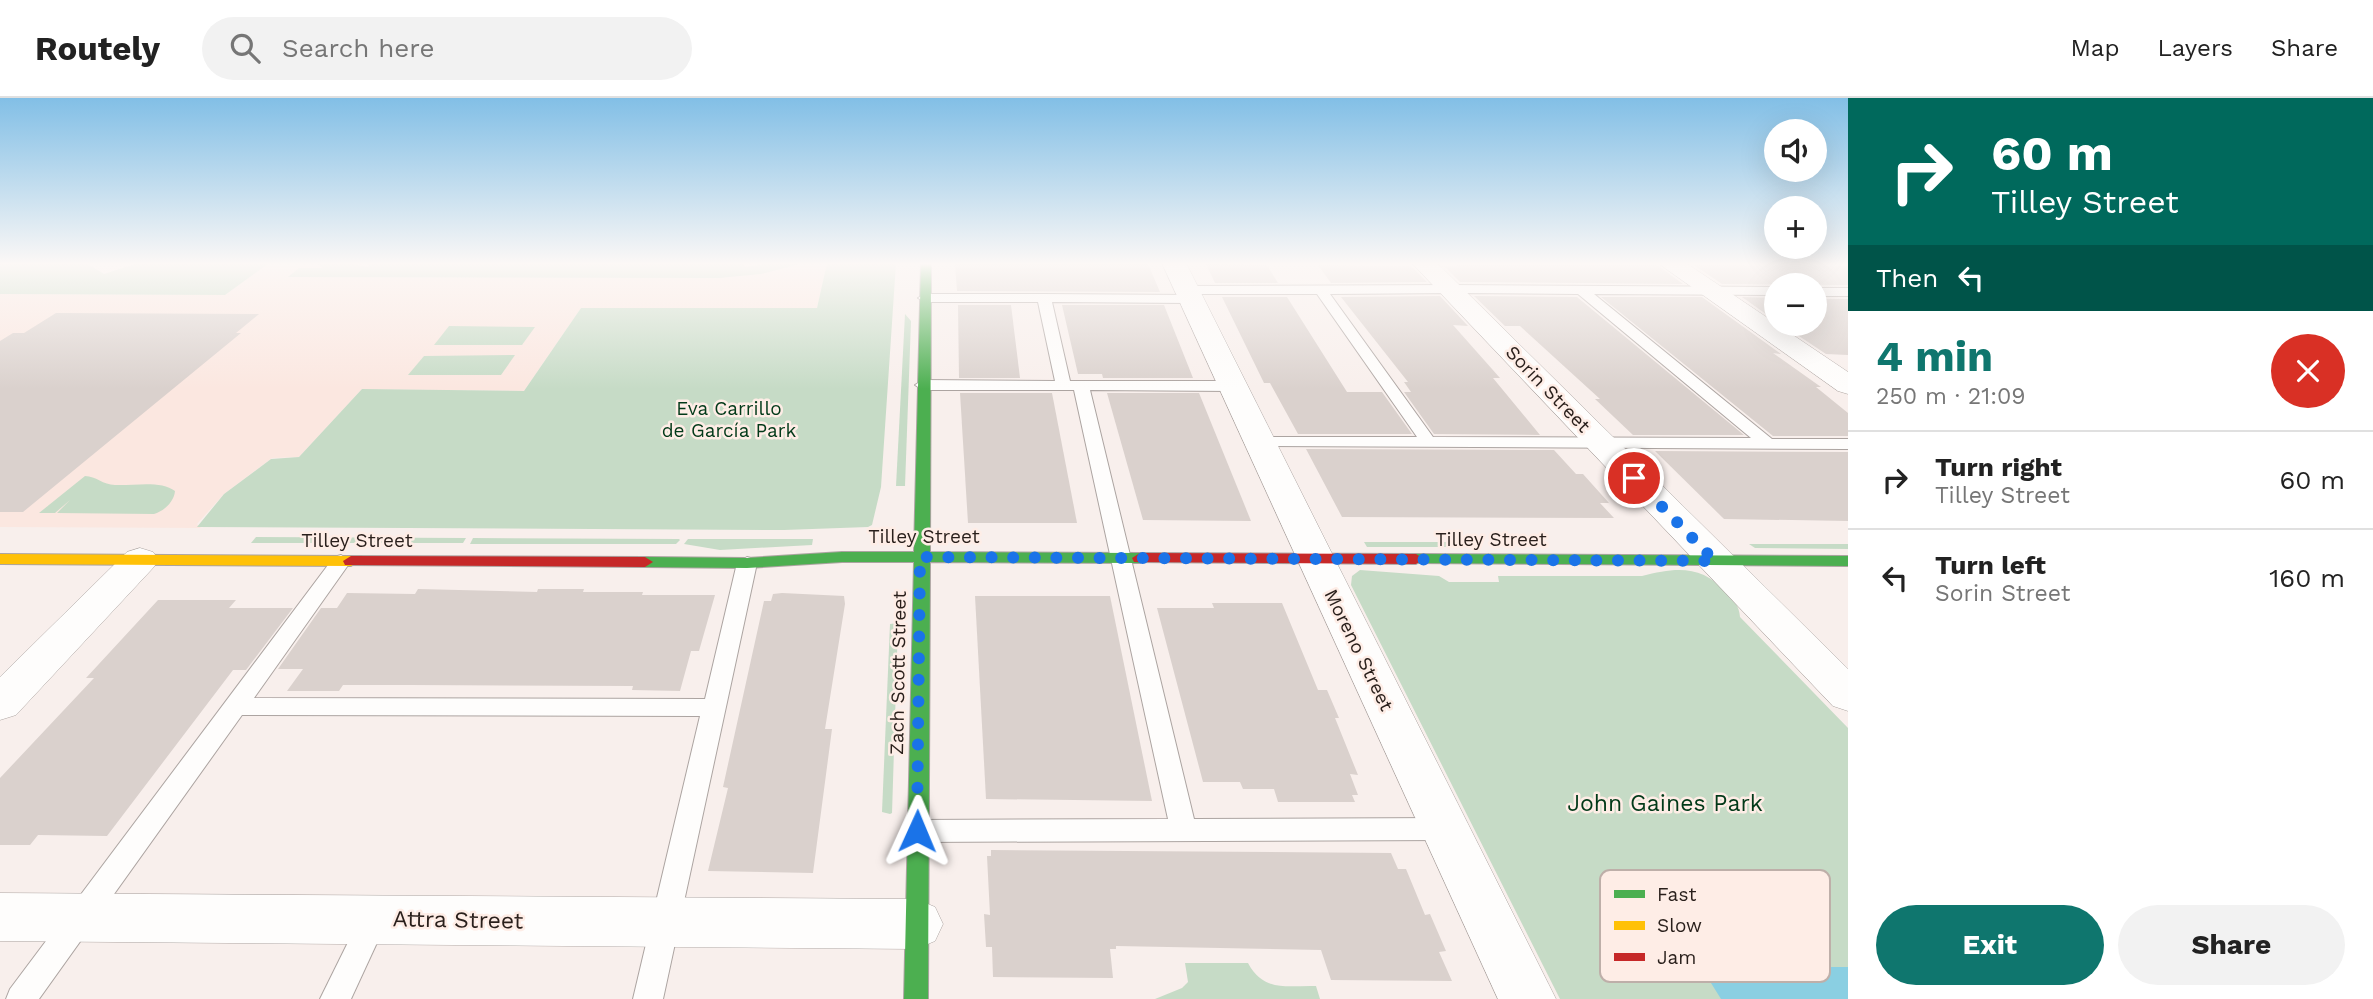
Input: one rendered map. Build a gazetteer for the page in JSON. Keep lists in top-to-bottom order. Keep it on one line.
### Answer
{"streets":{"street":["Sorin Street","Tilley Street","Moreno Street","Zach Scott Street","Attra Street"]},"crossings":[["Sorin Street","Tilley Street"],["Tilley Street","Moreno Street"],["Tilley Street","Zach Scott Street"],["Zach Scott Street","Attra Street"]],"parks":["Eva Carrillo de García Park","John Gaines Park"],"legend":["Fast","Slow","Jam"],"page":{"header":"Routely","search":"Search here","nav":["Map","Layers","Share"],"turn":["60 m","Tilley Street"],"map_buttons":["+","−"],"then":"Then","heading":["4 min","250 m · 21:09"],"list":[{"name":"Turn right","note":"Tilley Street","value":"60 m"},{"name":"Turn left","note":"Sorin Street","value":"160 m"}],"buttons":["Exit","Share"]}}
